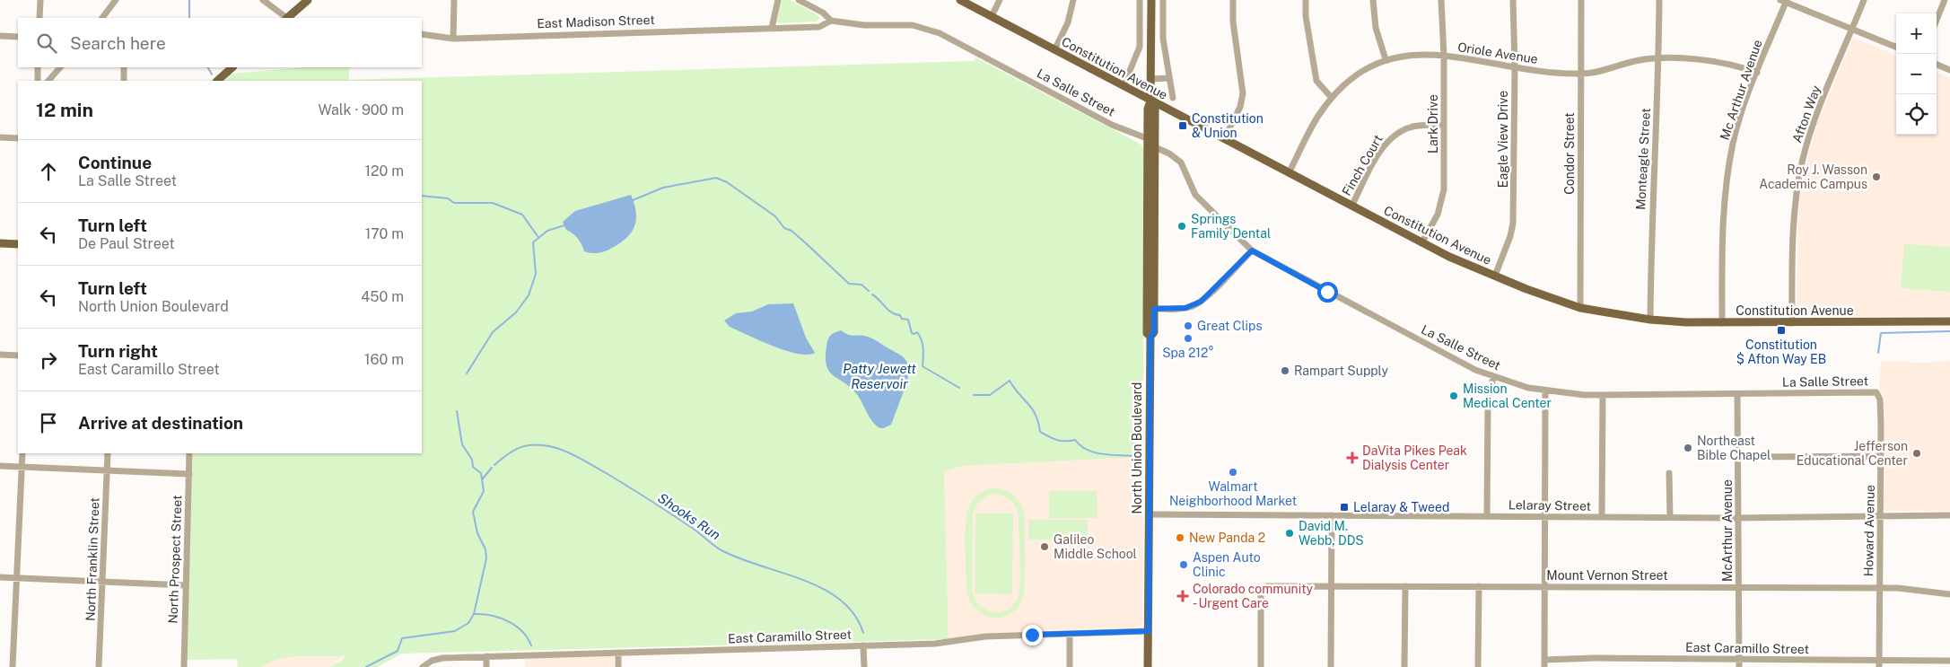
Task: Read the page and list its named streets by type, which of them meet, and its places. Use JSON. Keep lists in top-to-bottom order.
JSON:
{
  "streets": {
    "main road": ["Constitution Avenue", "North Union Boulevard"],
    "street": [
      "East Madison Street",
      "Oriole Avenue",
      "Mc Arthur Avenue",
      "La Salle Street",
      "Afton Way",
      "Lark Drive",
      "Eagle View Drive",
      "Condor Street",
      "Monteagle Street",
      "Finch Court",
      "Lelaray Street",
      "McArthur Avenue",
      "Howard Avenue",
      "North Franklin Street",
      "North Prospect Street",
      "Mount Vernon Street",
      "East Caramillo Street"
    ]
  },
  "crossings": [
    ["East Madison Street", "La Salle Street"],
    ["Oriole Avenue", "Constitution Avenue"],
    ["Oriole Avenue", "Mc Arthur Avenue"],
    ["Oriole Avenue", "Lark Drive"],
    ["Oriole Avenue", "Eagle View Drive"],
    ["Oriole Avenue", "Condor Street"],
    ["Oriole Avenue", "Monteagle Street"],
    ["Constitution Avenue", "Mc Arthur Avenue"],
    ["Constitution Avenue", "Afton Way"],
    ["Constitution Avenue", "Lark Drive"],
    ["Constitution Avenue", "Eagle View Drive"],
    ["Constitution Avenue", "Condor Street"],
    ["Constitution Avenue", "Monteagle Street"],
    ["Constitution Avenue", "Finch Court"],
    ["Constitution Avenue", "North Union Boulevard"],
    ["La Salle Street", "North Union Boulevard"],
    ["La Salle Street", "McArthur Avenue"],
    ["La Salle Street", "Howard Avenue"],
    ["Lark Drive", "Finch Court"],
    ["North Union Boulevard", "Lelaray Street"],
    ["North Union Boulevard", "East Caramillo Street"],
    ["Lelaray Street", "McArthur Avenue"],
    ["Lelaray Street", "Howard Avenue"],
    ["McArthur Avenue", "Mount Vernon Street"],
    ["McArthur Avenue", "East Caramillo Street"],
    ["Howard Avenue", "Mount Vernon Street"],
    ["Howard Avenue", "East Caramillo Street"]
  ],
  "water": ["Patty Jewett Reservoir", "Shooks Run"],
  "places": {
    "transit": ["Constitution & Union", "Constitution $ Afton Way EB", "Lelaray & Tweed"],
    "other": [
      "Roy J. Wasson Academic Campus",
      "Springs Family Dental",
      "Great Clips",
      "Spa 212°",
      "Rampart Supply",
      "Mission Medical Center",
      "Northeast Bible Chapel",
      "Jefferson Educational Center",
      "Walmart Neighborhood Market",
      "David M. Webb, DDS",
      "New Panda 2",
      "Galileo Middle School",
      "Aspen Auto Clinic"
    ],
    "health": ["DaVita Pikes Peak Dialysis Center", "Colorado community - Urgent Care"]
  },
  "page": {
    "map_buttons": ["+", "−"],
    "search": "Search here",
    "heading": ["12 min", "Walk · 900 m"],
    "list": [
      ["Continue", "La Salle Street", "120 m"],
      ["Turn left", "De Paul Street", "170 m"],
      ["Turn left", "North Union Boulevard", "450 m"],
      ["Turn right", "East Caramillo Street", "160 m"],
      "Arrive at destination"
    ]
  }
}
